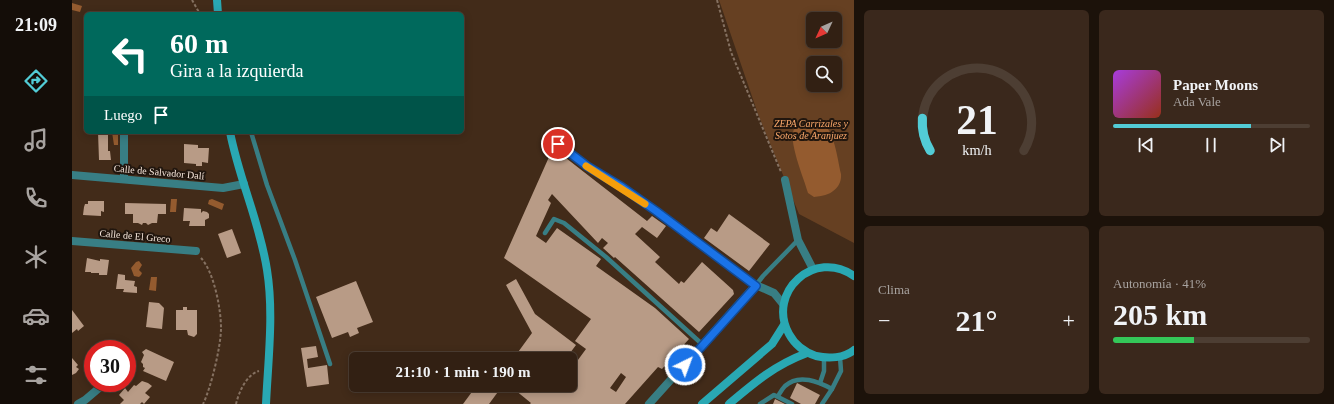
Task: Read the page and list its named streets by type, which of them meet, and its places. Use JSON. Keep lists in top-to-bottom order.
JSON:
{
  "streets": {
    "street": ["Calle de Salvador Dalí", "Calle de El Greco"]
  },
  "parks": ["ZEPA Carrizales y Sotos de Aranjuez"],
  "north": "bottom left",
  "page": {
    "tabs": "21:09",
    "turn": ["60 m", "Gira a la izquierda"],
    "song": ["Paper Moons", "Ada Vale"],
    "then": "Luego",
    "tile": [
      "Clima",
      ["Autonomía · 41%", "205 km"]
    ],
    "heat": ["−", "21°", "+"],
    "limit": "30",
    "trip": "21:10 · 1 min · 190 m",
    "gauge": ["21", "km/h"]
  }
}
